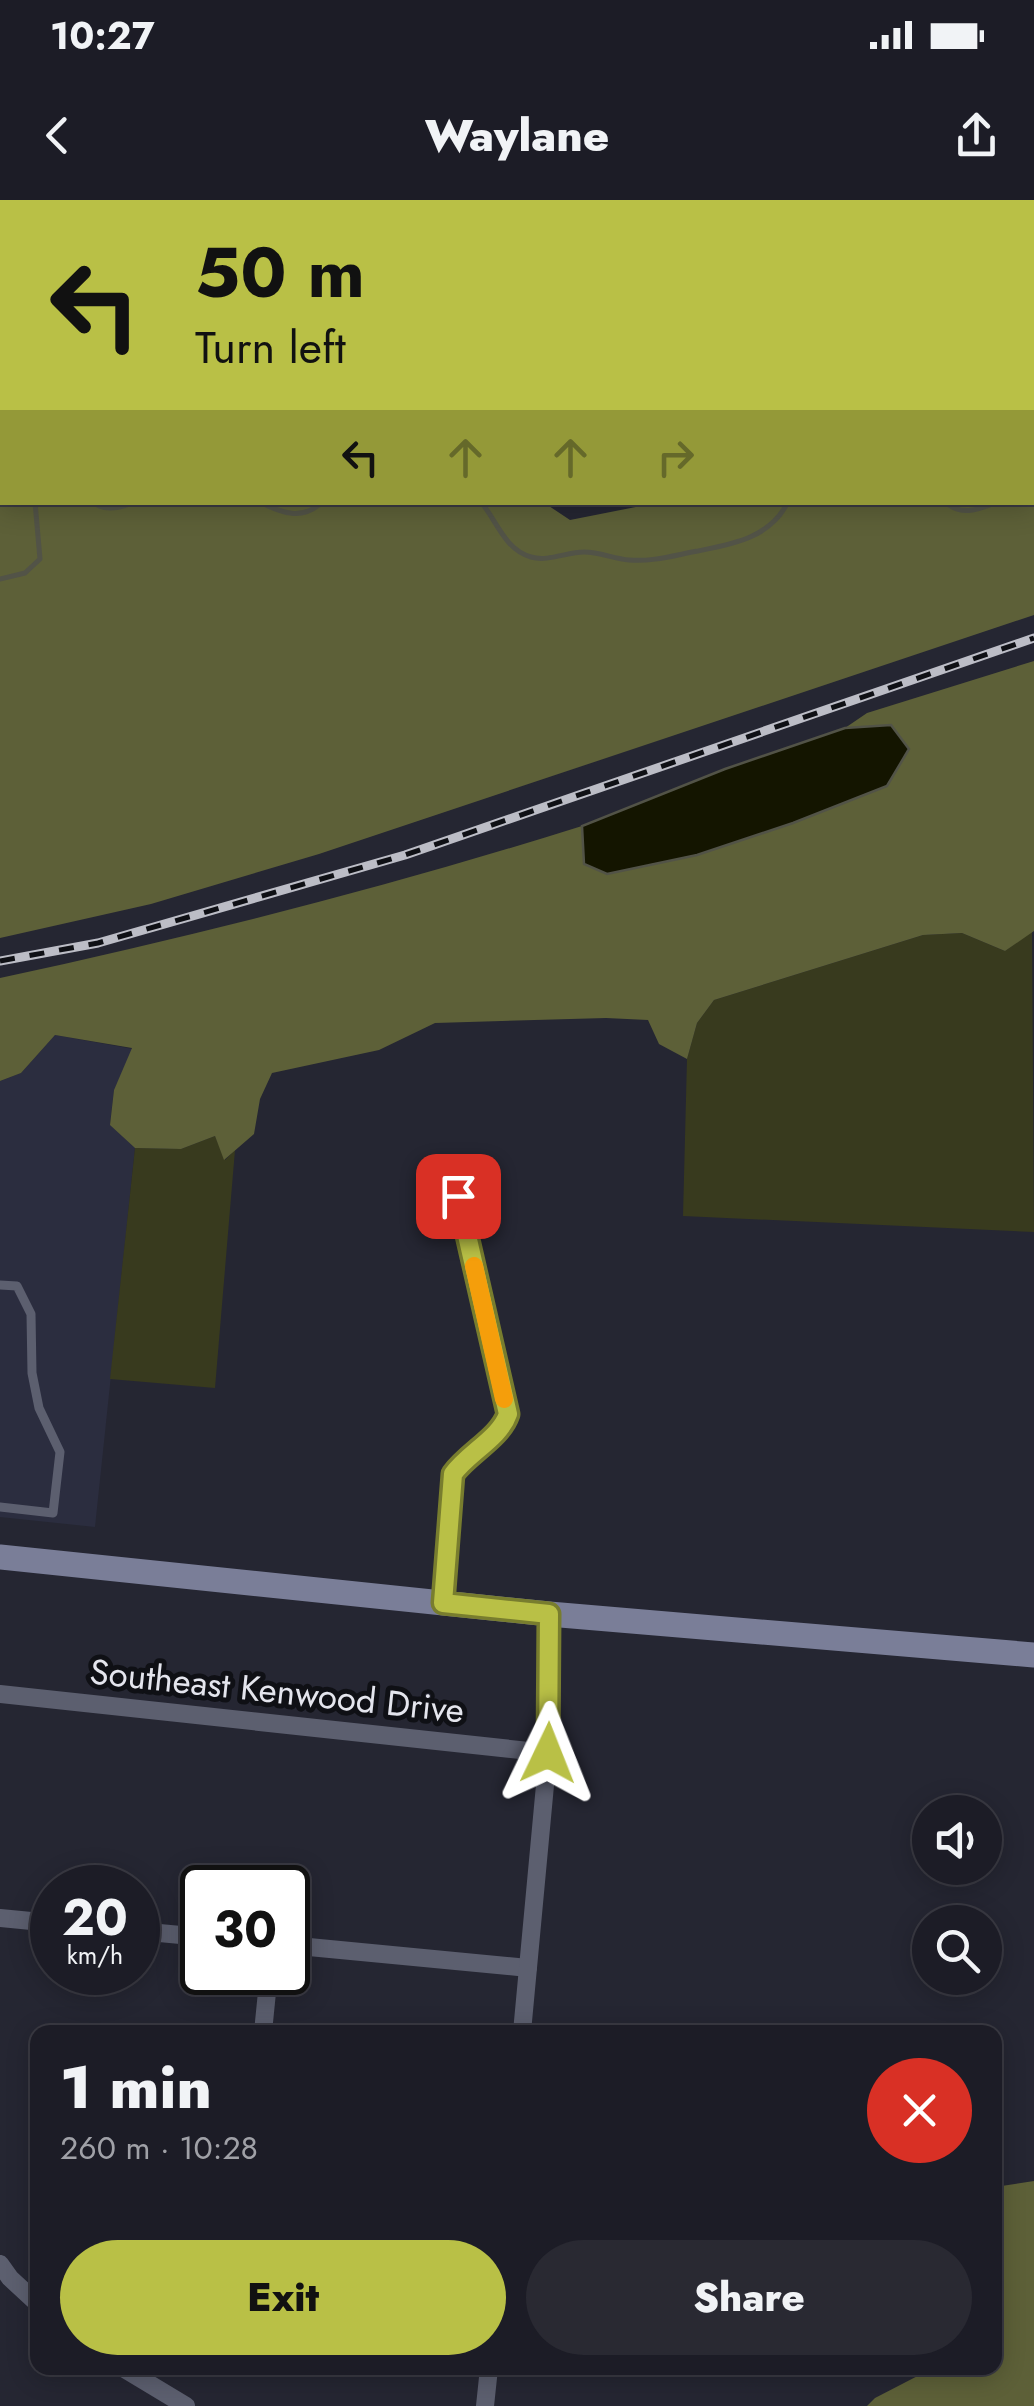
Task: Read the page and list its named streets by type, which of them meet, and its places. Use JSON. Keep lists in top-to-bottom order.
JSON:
{
  "streets": {
    "street": ["Southeast Kenwood Drive"]
  },
  "page": {
    "status": "10:27",
    "header": "Waylane",
    "turn": ["50 m", "Turn left"],
    "speed": "20 km/h",
    "limit": "30",
    "heading": ["1 min", "260 m · 10:28"],
    "buttons": ["Exit", "Share"]
  }
}
